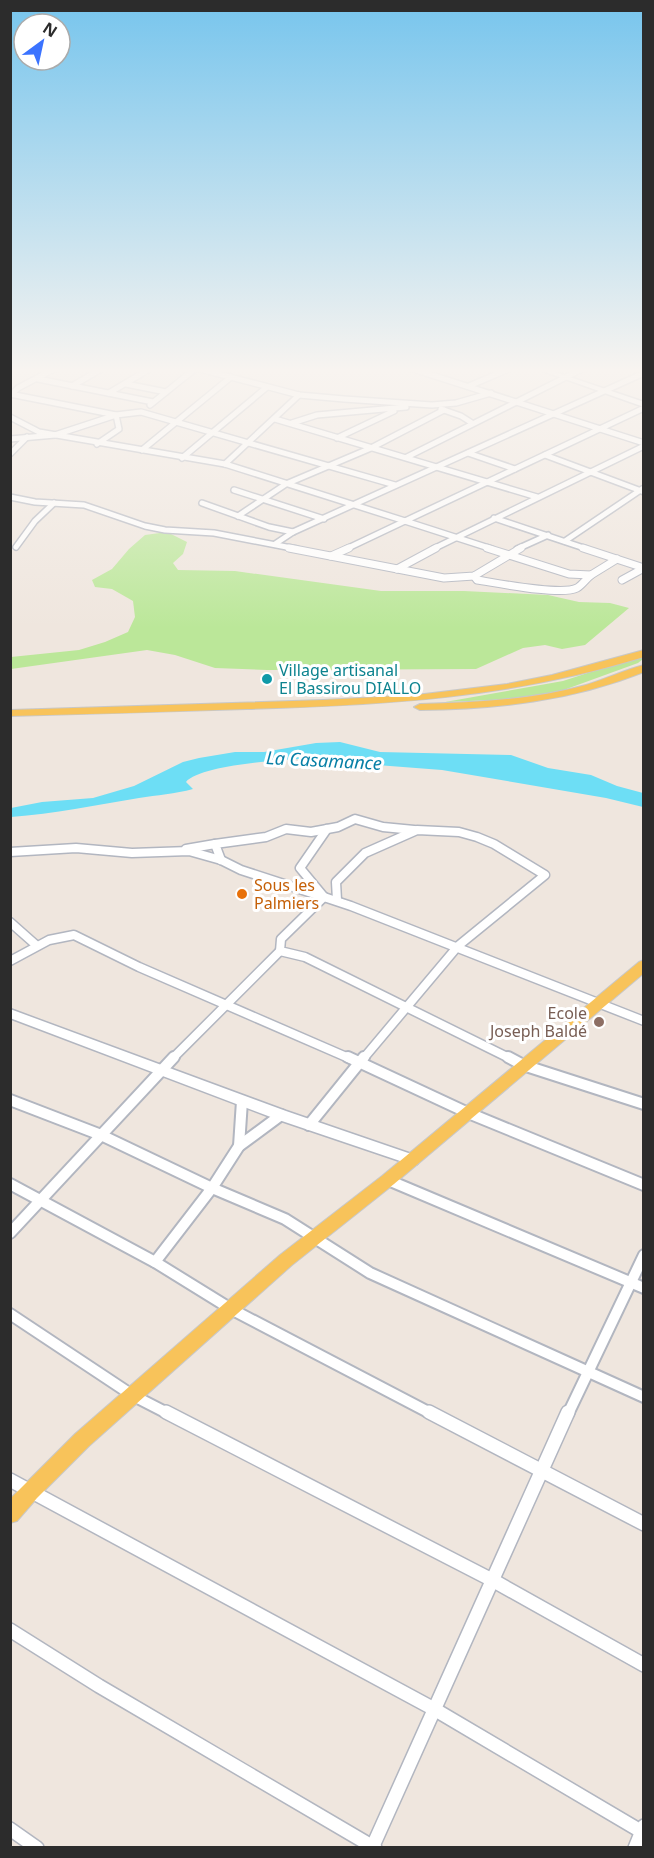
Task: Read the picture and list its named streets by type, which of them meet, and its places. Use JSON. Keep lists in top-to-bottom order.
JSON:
{
  "water": ["La Casamance"],
  "places": ["Village artisanal El Bassirou DIALLO", "Sous les Palmiers", "Ecole Joseph Baldé"],
  "north": "top right"
}
